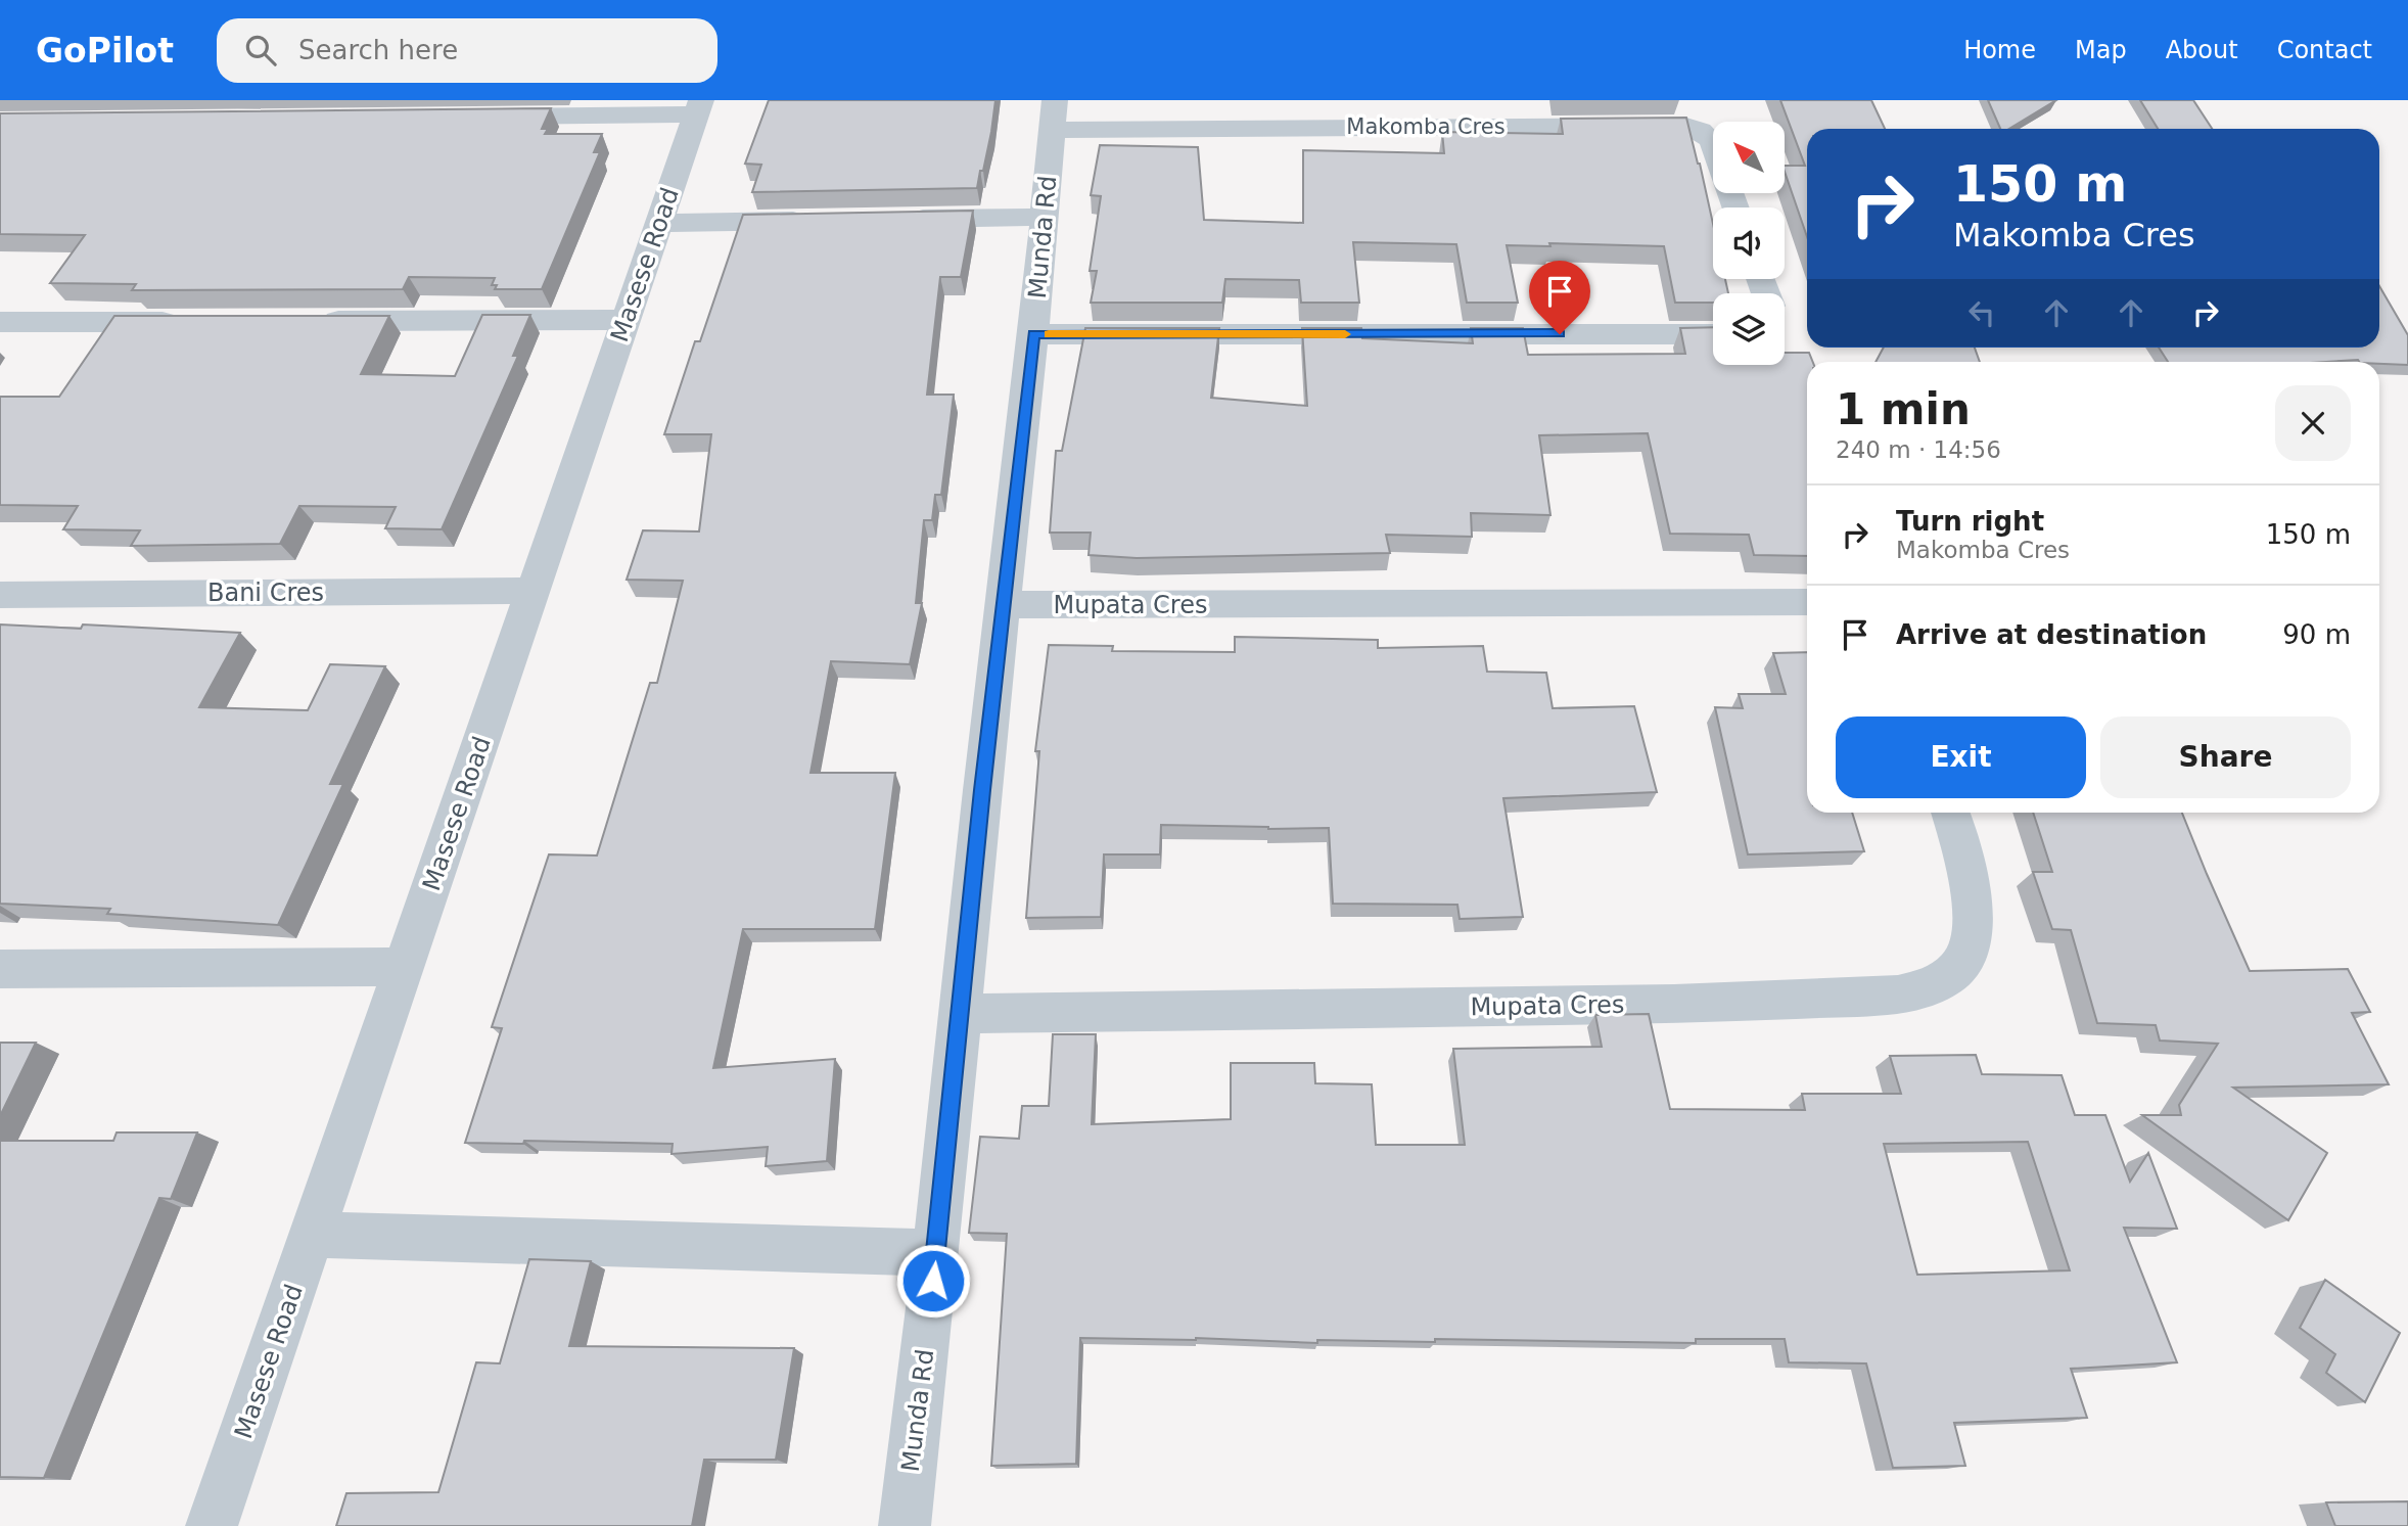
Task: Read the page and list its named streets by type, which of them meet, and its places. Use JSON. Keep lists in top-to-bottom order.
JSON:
{
  "streets": {
    "street": [
      "Makomba Cres",
      "Munda Rd",
      "Masese Road",
      "Bani Cres",
      "Mupata Cres"
    ]
  },
  "crossings": [
    ["Makomba Cres", "Munda Rd"],
    ["Munda Rd", "Mupata Cres"],
    ["Masese Road", "Bani Cres"]
  ],
  "north": "top left",
  "page": {
    "header": "GoPilot",
    "search": "Search here",
    "nav": [
      "Home",
      "Map",
      "About",
      "Contact"
    ],
    "turn": ["150 m", "Makomba Cres"],
    "heading": ["1 min", "240 m · 14:56"],
    "list": [
      {
        "name": "Turn right",
        "note": "Makomba Cres",
        "value": "150 m"
      },
      {
        "name": "Arrive at destination",
        "value": "90 m"
      }
    ],
    "buttons": ["Exit", "Share"]
  }
}
